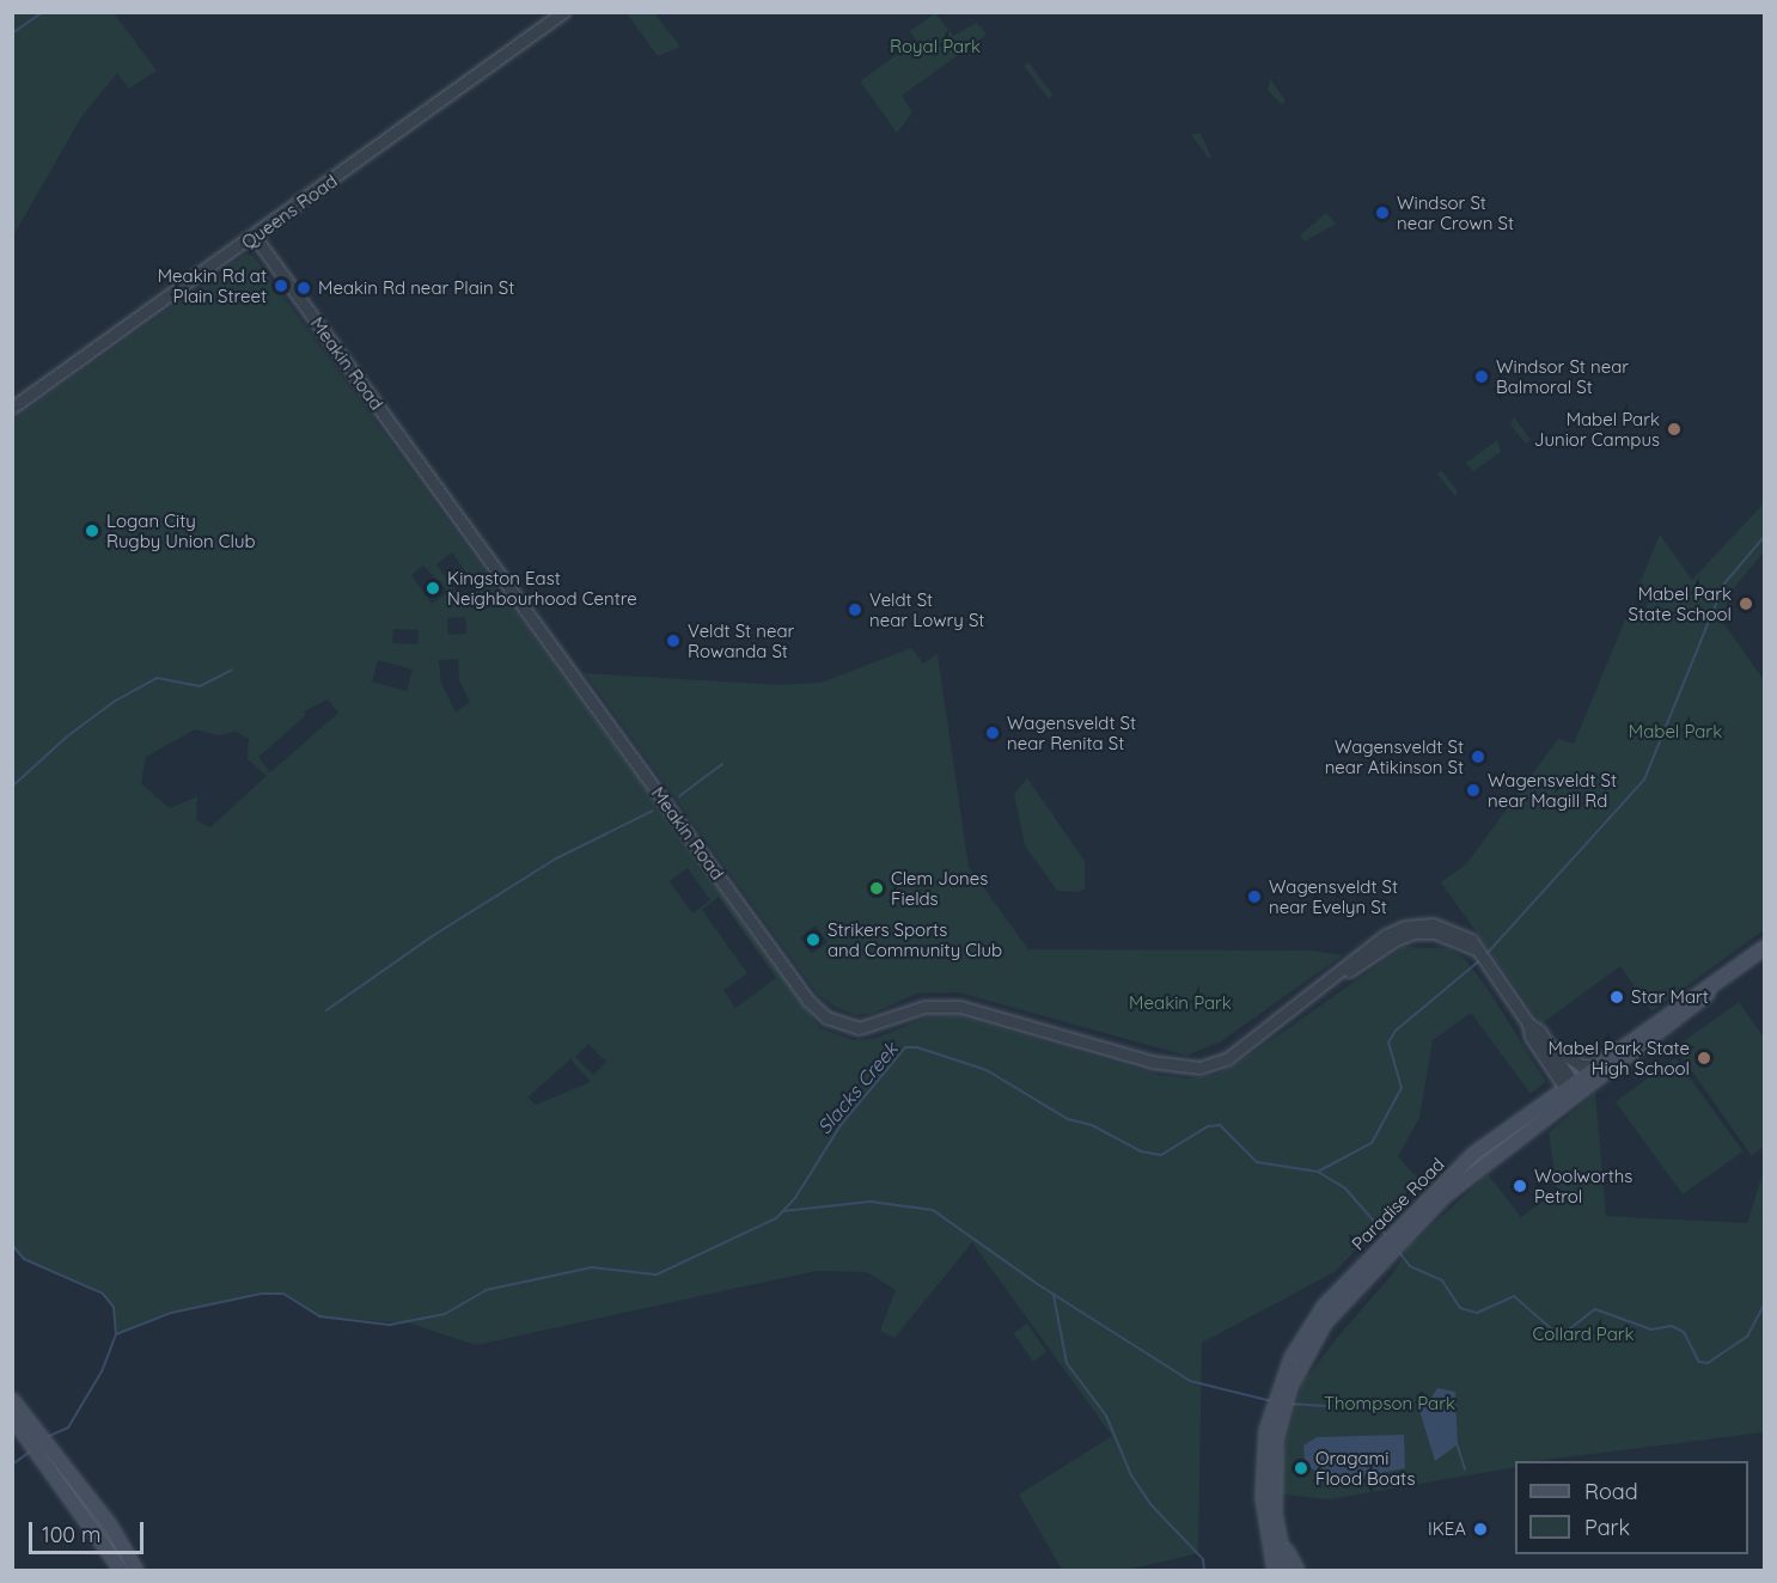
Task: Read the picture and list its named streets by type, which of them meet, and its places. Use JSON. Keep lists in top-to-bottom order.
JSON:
{
  "streets": {
    "main road": ["Paradise Road"],
    "street": ["Queens Road", "Meakin Road"]
  },
  "crossings": [
    ["Queens Road", "Meakin Road"],
    ["Meakin Road", "Paradise Road"]
  ],
  "water": ["Slacks Creek"],
  "parks": [
    "Royal Park",
    "Mabel Park",
    "Meakin Park",
    "Collard Park",
    "Thompson Park"
  ],
  "places": [
    "Windsor St near Crown St",
    "Meakin Rd at Plain Street",
    "Meakin Rd near Plain St",
    "Windsor St near Balmoral St",
    "Mabel Park Junior Campus",
    "Logan City Rugby Union Club",
    "Kingston East Neighbourhood Centre",
    "Mabel Park State School",
    "Veldt St near Lowry St",
    "Veldt St near Rowanda St",
    "Wagensveldt St near Renita St",
    "Wagensveldt St near Atikinson St",
    "Wagensveldt St near Magill Rd",
    "Clem Jones Fields",
    "Wagensveldt St near Evelyn St",
    "Strikers Sports and Community Club",
    "Star Mart",
    "Mabel Park State High School",
    "Woolworths Petrol",
    "Oragami Flood Boats",
    "IKEA"
  ],
  "legend": ["Road", "Park"],
  "scale_bar": "100 m"
}
